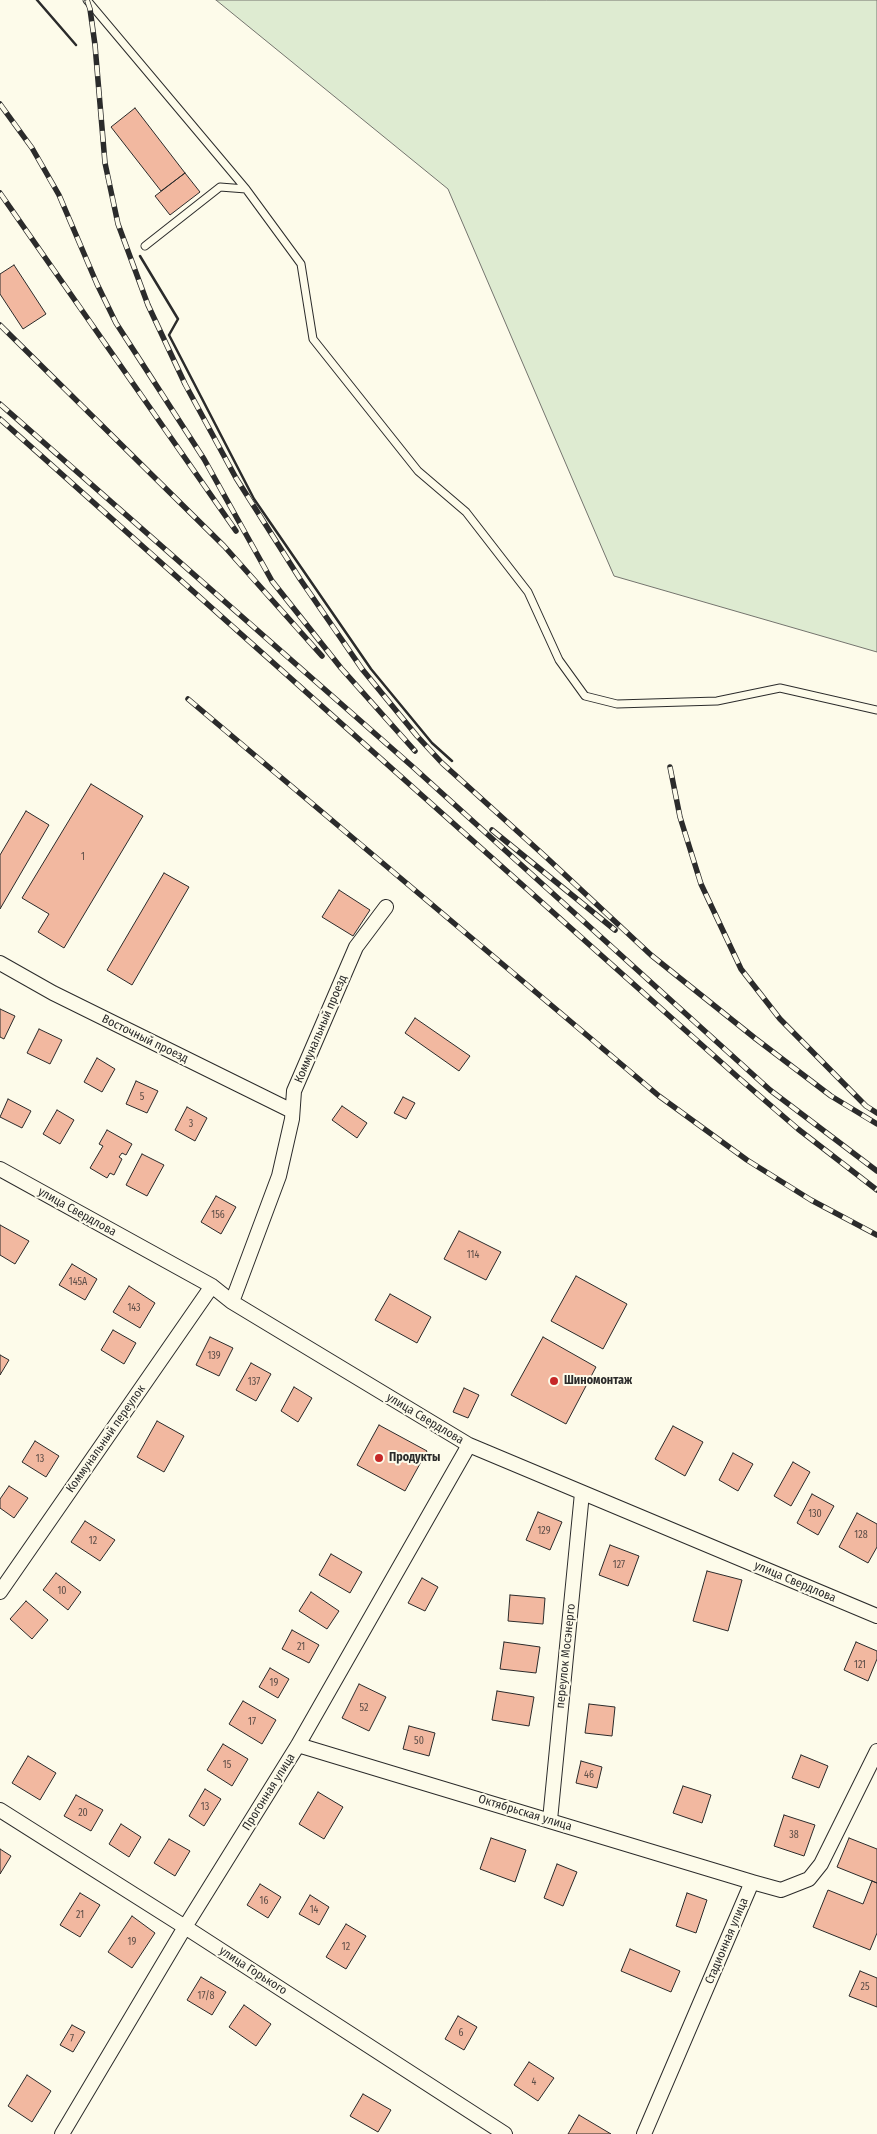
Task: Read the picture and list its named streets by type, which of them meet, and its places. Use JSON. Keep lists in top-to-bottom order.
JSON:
{
  "streets": {
    "street": [
      "Коммунальный проезд",
      "Восточный проезд",
      "улица Свердлова",
      "Коммунальный переулок",
      "переулок Мосэнерго",
      "Прогонная улица",
      "Октябрьская улица",
      "Стадионная улица",
      "улица Горького"
    ]
  },
  "crossings": [
    ["Коммунальный проезд", "Восточный проезд"],
    ["Коммунальный проезд", "улица Свердлова"],
    ["улица Свердлова", "Коммунальный переулок"],
    ["улица Свердлова", "переулок Мосэнерго"],
    ["улица Свердлова", "Прогонная улица"],
    ["переулок Мосэнерго", "Октябрьская улица"],
    ["Прогонная улица", "Октябрьская улица"],
    ["Прогонная улица", "улица Горького"],
    ["Октябрьская улица", "Стадионная улица"]
  ],
  "places": ["Шиномонтаж", "Продукты"],
  "house_numbers": [
    "1",
    "5",
    "3",
    "156",
    "114",
    "145А",
    "143",
    "139",
    "137",
    "13",
    "130",
    "129",
    "128",
    "12",
    "127",
    "10",
    "21",
    "121",
    "19",
    "52",
    "17",
    "50",
    "15",
    "46",
    "13",
    "20",
    "38",
    "16",
    "14",
    "21",
    "19",
    "12",
    "25",
    "17/8",
    "6",
    "7",
    "4"
  ]
}
